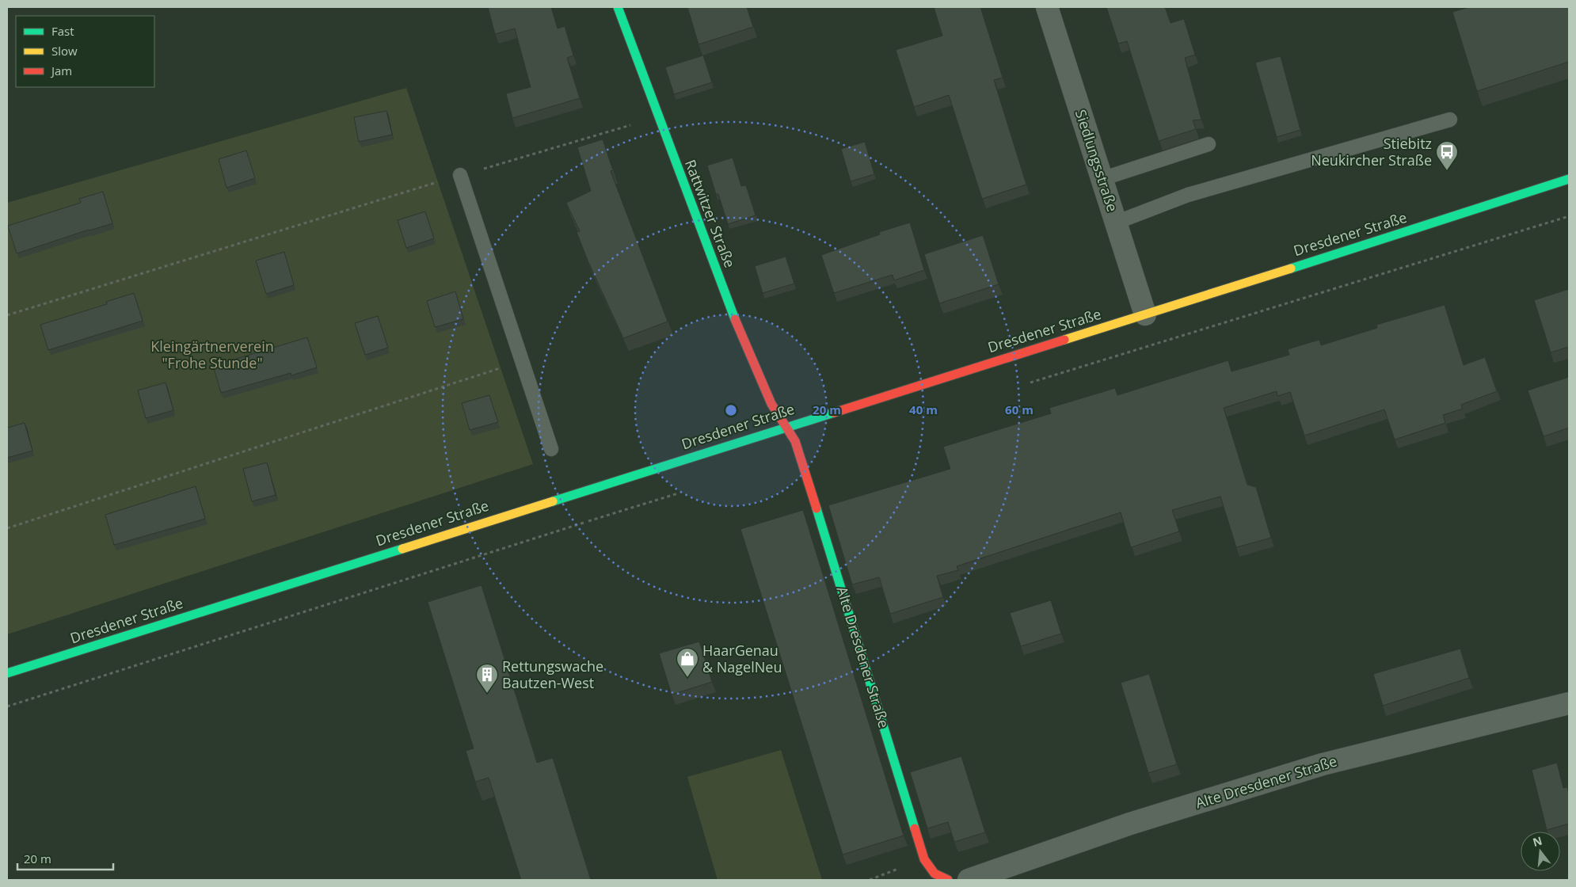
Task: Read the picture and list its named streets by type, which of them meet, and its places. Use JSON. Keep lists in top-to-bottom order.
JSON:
{
  "streets": {
    "main road": ["Rattwitzer Straße", "Dresdener Straße", "Alte Dresdener Straße"],
    "street": ["Siedlungsstraße"]
  },
  "crossings": [
    ["Siedlungsstraße", "Dresdener Straße"],
    ["Rattwitzer Straße", "Dresdener Straße"],
    ["Rattwitzer Straße", "Alte Dresdener Straße"],
    ["Dresdener Straße", "Alte Dresdener Straße"]
  ],
  "parks": ["Kleingärtnerverein \"Frohe Stunde\""],
  "places": {
    "bus stop": ["Stiebitz Neukircher Straße"],
    "shop": ["HaarGenau & NagelNeu"],
    "building": ["Rettungswache Bautzen-West"]
  },
  "legend": ["Fast", "Slow", "Jam"],
  "scale_bar": "20 m",
  "north": "top",
  "rings": ["20 m", "40 m", "60 m"]
}
